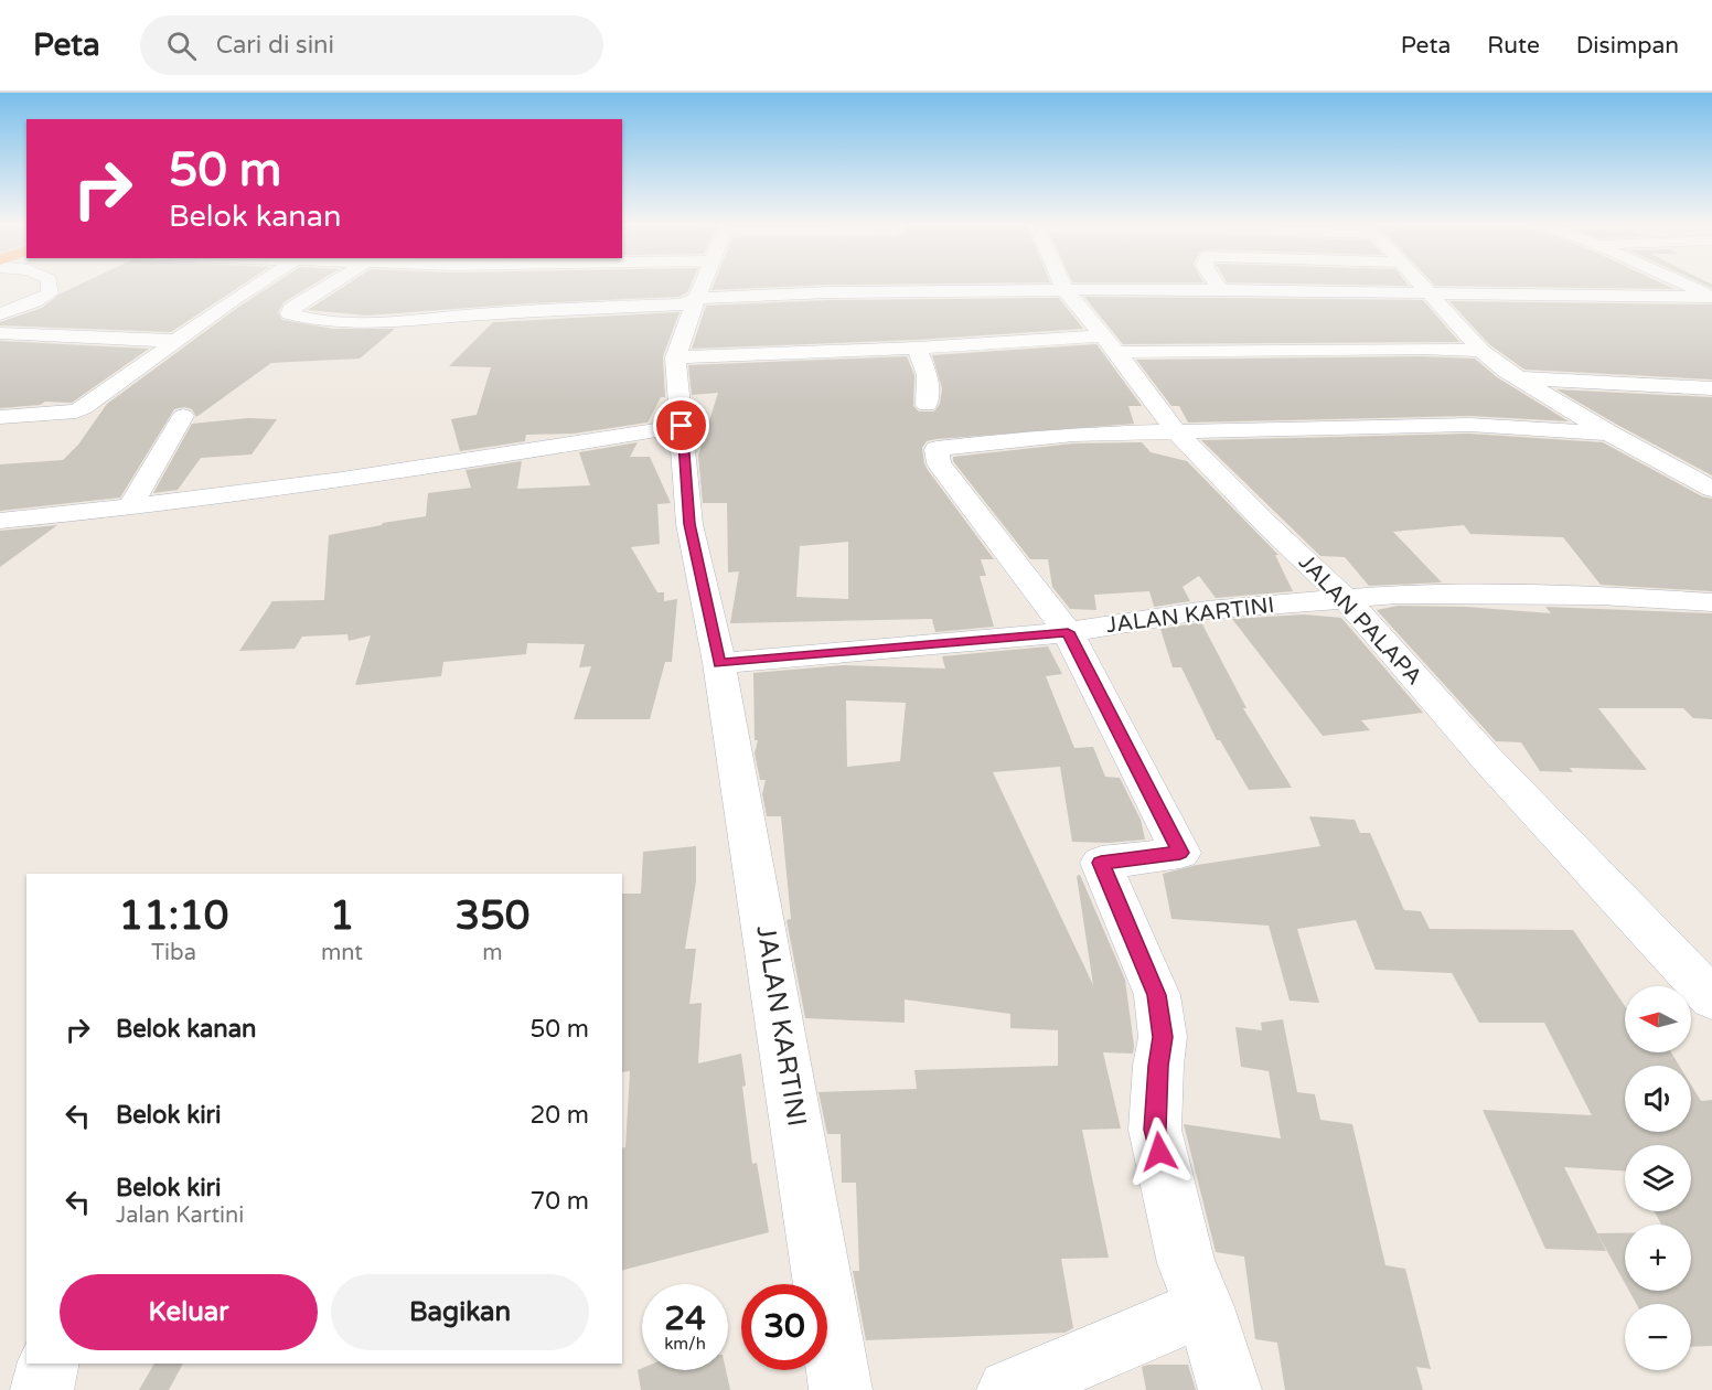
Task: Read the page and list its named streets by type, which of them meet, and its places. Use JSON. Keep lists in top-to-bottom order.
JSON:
{
  "streets": {
    "street": ["JALAN KARTINI", "JALAN PALAPA"]
  },
  "crossings": [
    ["JALAN KARTINI", "JALAN PALAPA"]
  ],
  "north": "left",
  "page": {
    "header": "Peta",
    "search": "Cari di sini",
    "nav": ["Peta", "Rute", "Disimpan"],
    "turn": ["50 m", "Belok kanan"],
    "eta": [
      "11:10",
      "Tiba",
      "1",
      "mnt",
      "350",
      "m"
    ],
    "map_buttons": ["+", "−"],
    "list": [
      {
        "name": "Belok kanan",
        "value": "50 m"
      },
      {
        "name": "Belok kiri",
        "value": "20 m"
      },
      {
        "name": "Belok kiri",
        "note": "Jalan Kartini",
        "value": "70 m"
      }
    ],
    "buttons": ["Keluar", "Bagikan"],
    "speed": "24 km/h",
    "limit": "30"
  }
}
